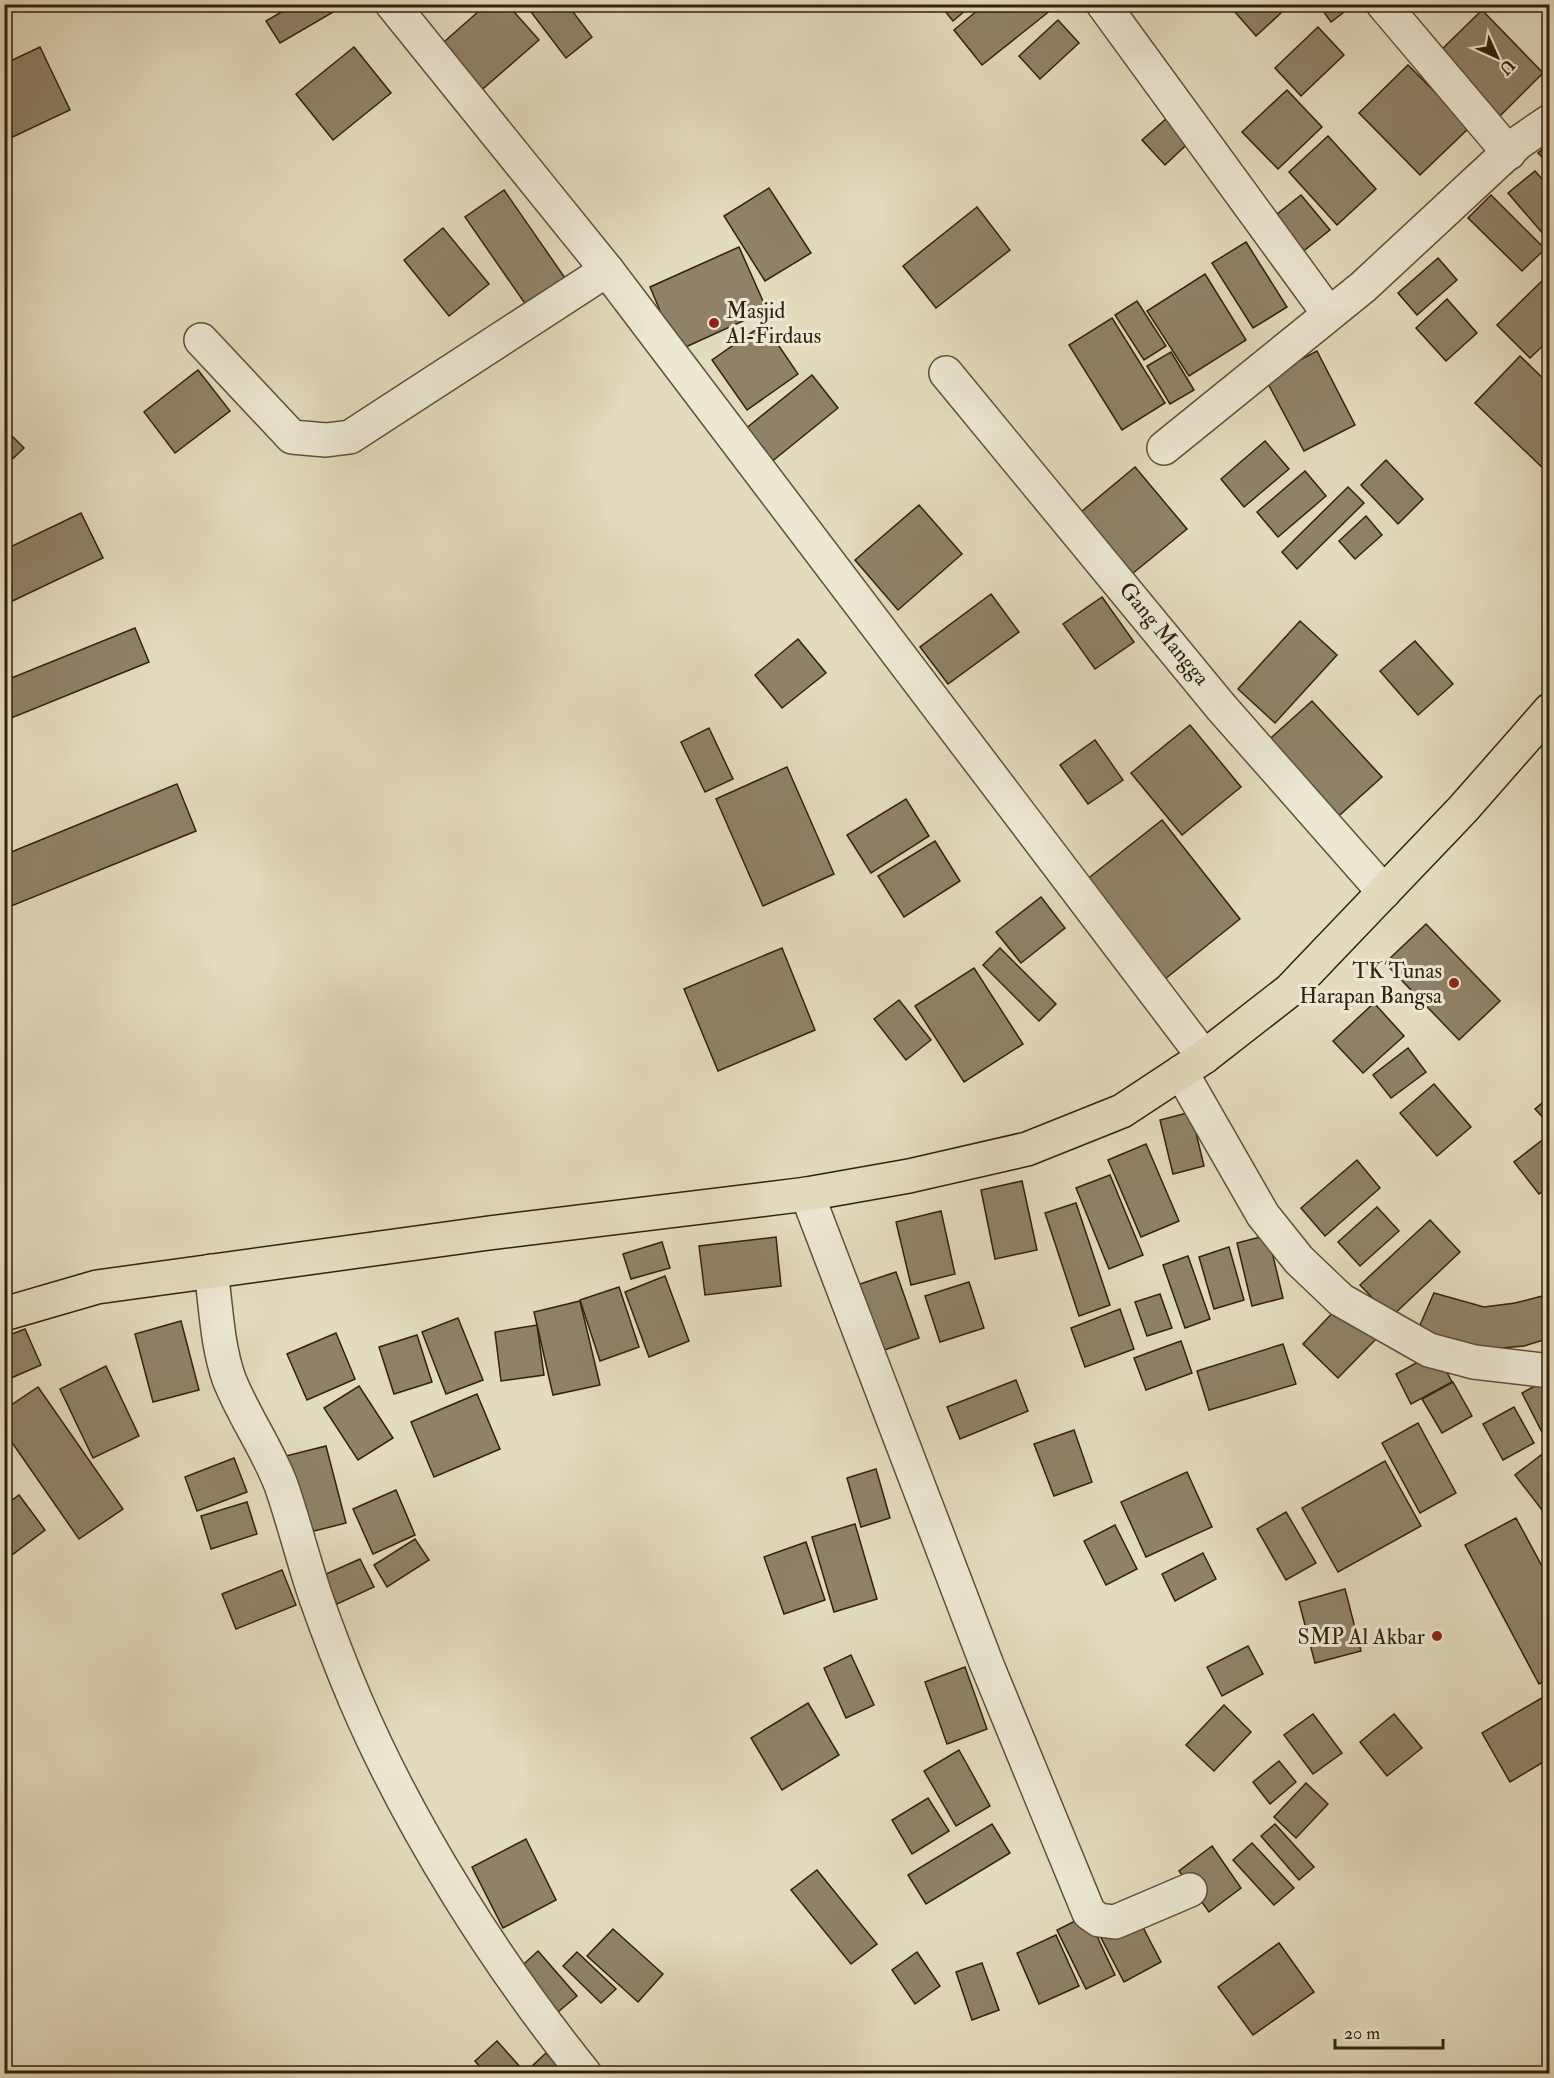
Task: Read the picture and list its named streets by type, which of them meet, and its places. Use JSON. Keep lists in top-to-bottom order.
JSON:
{
  "places": ["Masjid Al-Firdaus", "TK Tunas Harapan Bangsa", "SMP Al Akbar"],
  "scale_bar": "20 m",
  "north": "bottom right"
}
